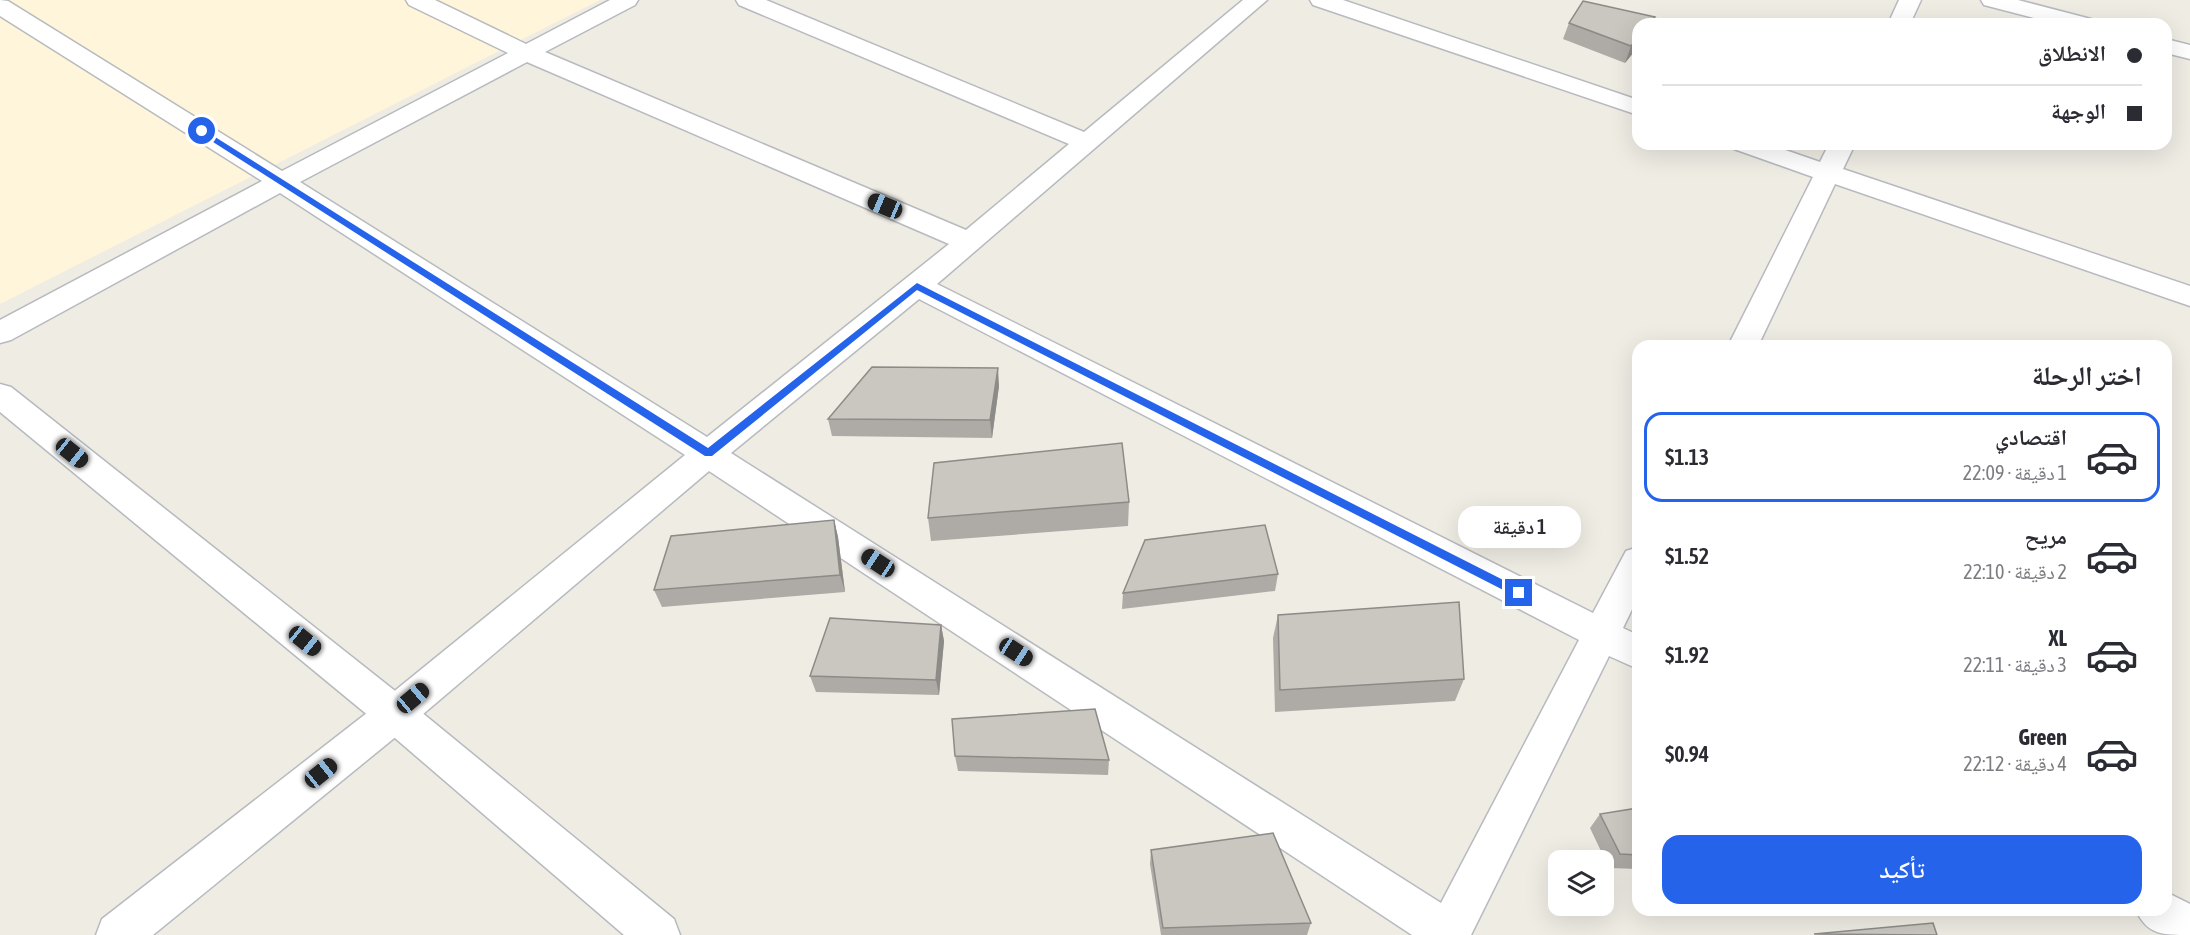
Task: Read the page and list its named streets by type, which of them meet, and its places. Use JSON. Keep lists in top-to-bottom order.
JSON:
{
  "page": {
    "banner": ["الانطلاق", "الوجهة"],
    "heading": "اختر الرحلة",
    "list": [
      {
        "name": "اقتصادي",
        "note": "1 دقيقة · 22:09",
        "value": "$1.13"
      },
      {
        "name": "مريح",
        "note": "2 دقيقة · 22:10",
        "value": "$1.52"
      },
      {
        "name": "XL",
        "note": "3 دقيقة · 22:11",
        "value": "$1.92"
      },
      {
        "name": "Green",
        "note": "4 دقيقة · 22:12",
        "value": "$0.94"
      }
    ],
    "bubble": "1 دقيقة",
    "buttons": "تأكيد"
  }
}
